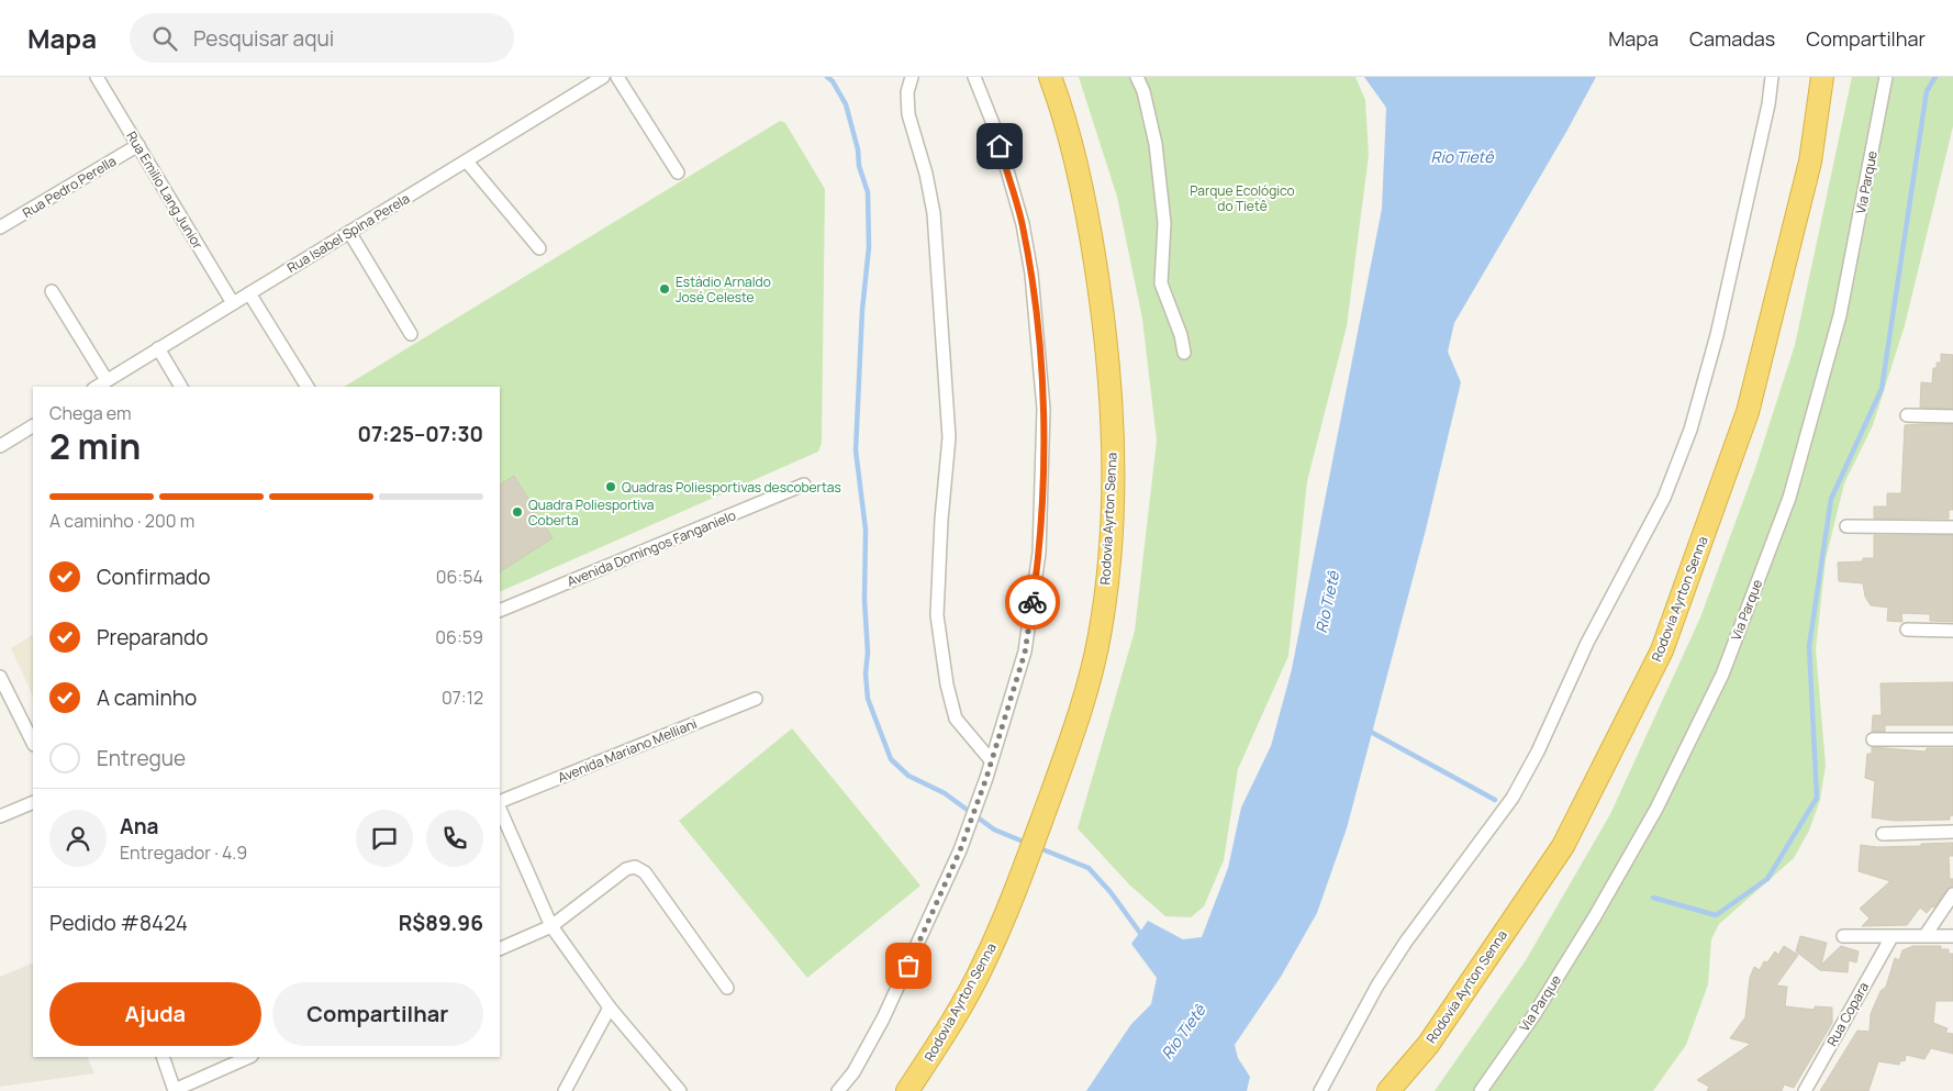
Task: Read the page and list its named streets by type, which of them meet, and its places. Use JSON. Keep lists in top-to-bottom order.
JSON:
{
  "streets": {
    "highway": ["Rodovia Ayrton Senna"],
    "street": [
      "Via Parque",
      "Rua Pedro Perella",
      "Rua Emilio Lang Junior",
      "Rua Isabel Spina Perela",
      "Avenida Domingos Fanganielo",
      "Avenida Mariano Melliani",
      "Rua Copara"
    ]
  },
  "crossings": [
    ["Rua Pedro Perella", "Rua Emilio Lang Junior"],
    ["Rua Emilio Lang Junior", "Rua Isabel Spina Perela"]
  ],
  "water": ["Rio Tietê"],
  "parks": ["Parque Ecológico do Tietê"],
  "places": ["Estádio Arnaldo José Celeste", "Quadras Poliesportivas descobertas", "Quadra Poliesportiva Coberta"],
  "page": {
    "header": "Mapa",
    "search": "Pesquisar aqui",
    "nav": ["Mapa", "Camadas", "Compartilhar"],
    "heading": ["2 min", "Chega em", "07:25–07:30"],
    "panel": [
      "Ana",
      "Entregador · 4.9",
      "Pedido #8424",
      "R$89.96"
    ],
    "bar": "A caminho · 200 m",
    "list": [
      ["Confirmado", "06:54"],
      ["Preparando", "06:59"],
      ["A caminho", "07:12"],
      "Entregue"
    ],
    "buttons": ["Ajuda", "Compartilhar"]
  }
}
